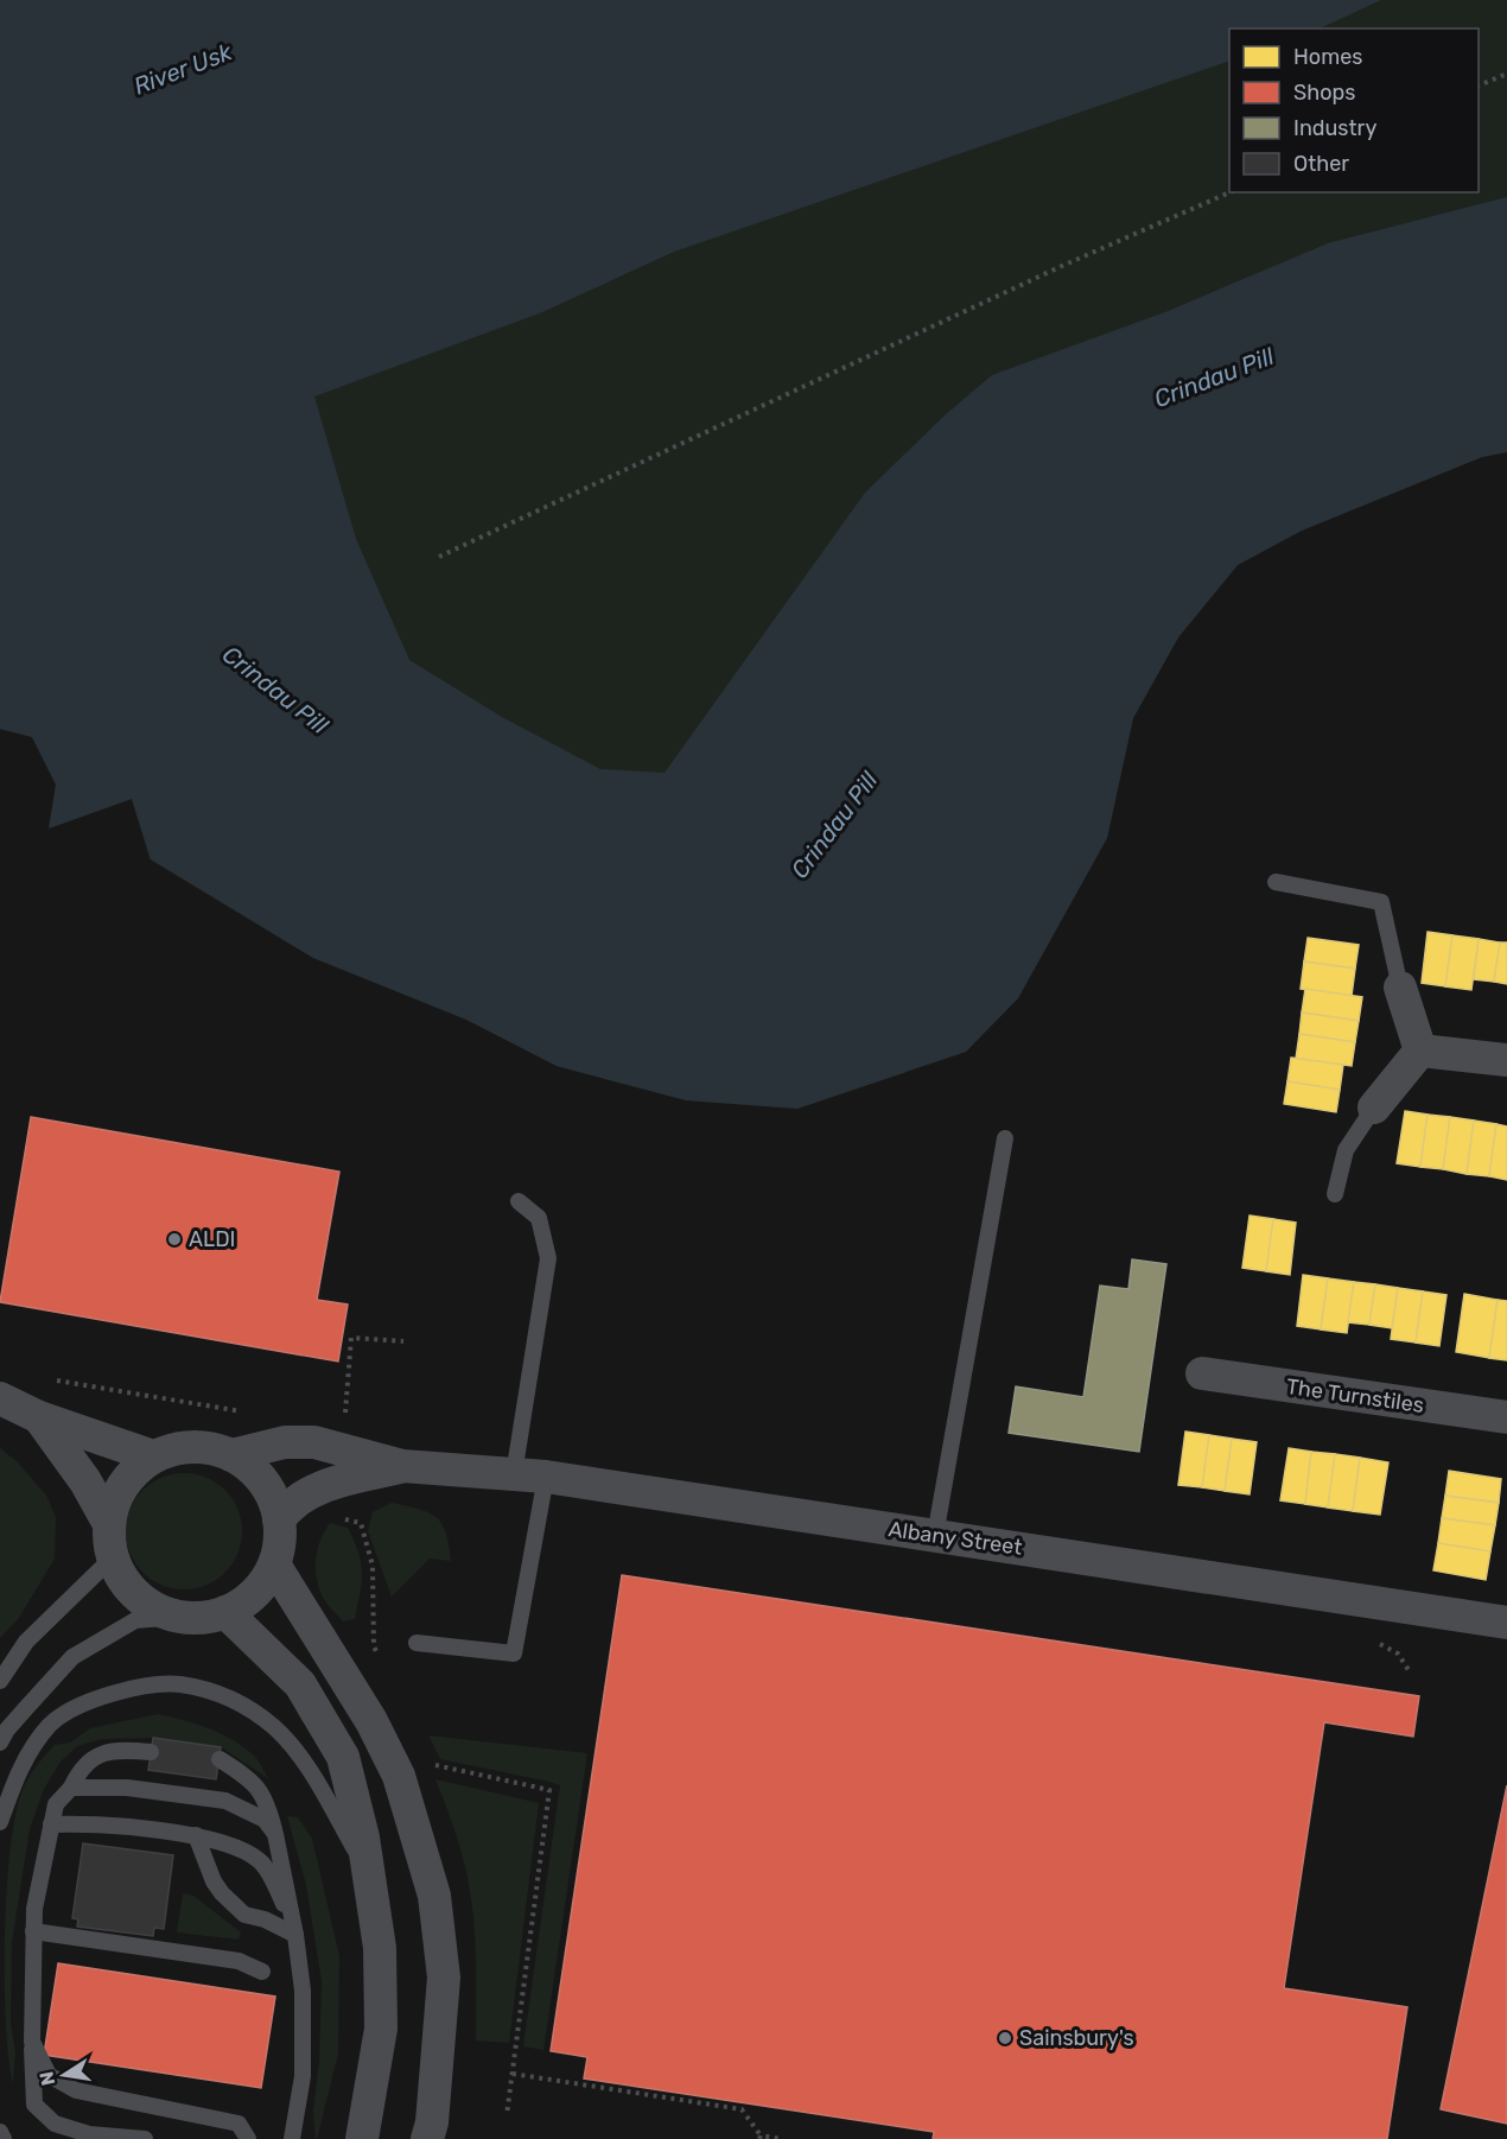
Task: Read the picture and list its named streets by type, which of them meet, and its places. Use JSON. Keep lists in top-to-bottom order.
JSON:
{
  "streets": {
    "street": ["The Turnstiles", "Albany Street"]
  },
  "water": ["River Usk", "Crindau Pill"],
  "places": ["ALDI", "Sainsbury's"],
  "legend": [
    "Homes",
    "Shops",
    "Industry",
    "Other"
  ],
  "north": "left"
}
